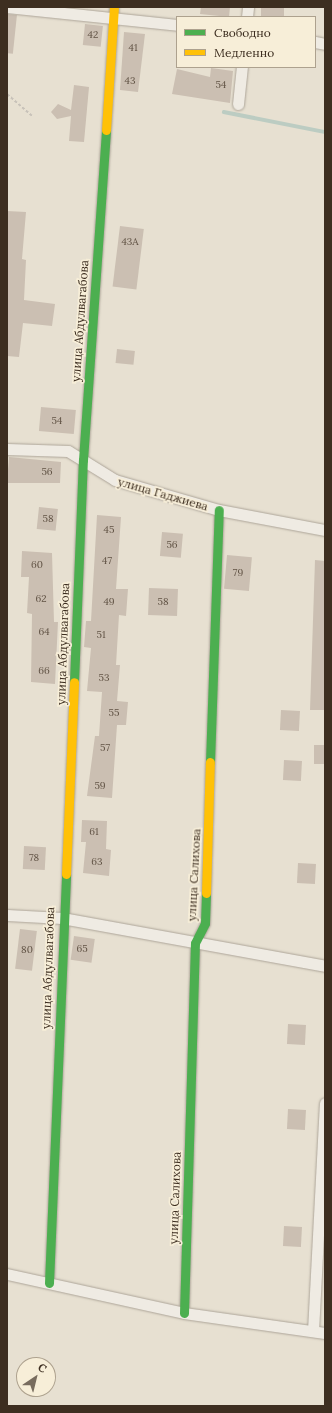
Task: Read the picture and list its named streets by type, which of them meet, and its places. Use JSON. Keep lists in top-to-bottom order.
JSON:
{
  "streets": {
    "street": ["улица Абдулвагабова", "улица Гаджиева", "улица Салихова"]
  },
  "crossings": [
    ["улица Абдулвагабова", "улица Гаджиева"],
    ["улица Гаджиева", "улица Салихова"]
  ],
  "house_numbers": [
    "42",
    "41",
    "43",
    "54",
    "43А",
    "54",
    "56",
    "58",
    "45",
    "56",
    "47",
    "60",
    "79",
    "62",
    "49",
    "58",
    "64",
    "51",
    "66",
    "53",
    "55",
    "57",
    "59",
    "61",
    "78",
    "63",
    "65",
    "80"
  ],
  "legend": ["Свободно", "Медленно"],
  "north": "top right"
}
